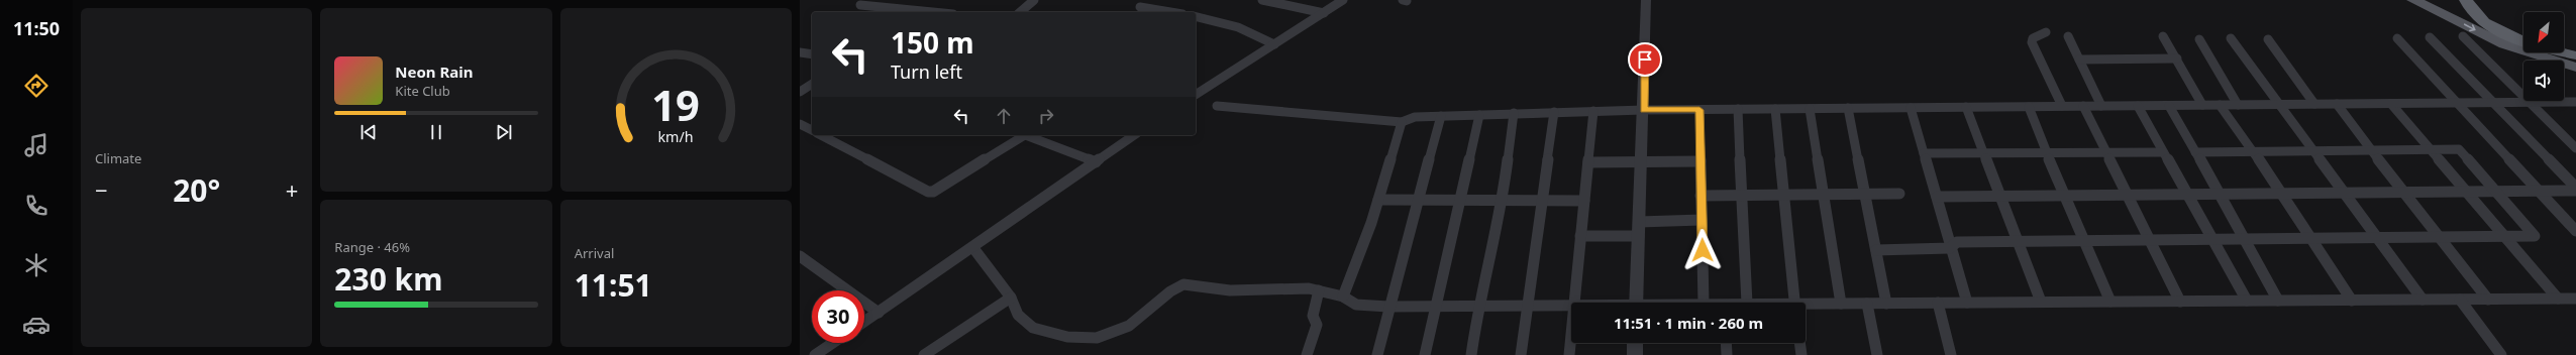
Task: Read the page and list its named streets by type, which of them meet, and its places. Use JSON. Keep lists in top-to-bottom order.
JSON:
{
  "north": "bottom left",
  "page": {
    "tabs": "11:50",
    "tile": [
      "Climate",
      ["Range · 46%", "230 km"],
      ["Arrival", "11:51"]
    ],
    "turn": ["150 m", "Turn left"],
    "song": ["Neon Rain", "Kite Club"],
    "heat": ["−", "20°", "+"],
    "limit": "30",
    "trip": "11:51 · 1 min · 260 m",
    "gauge": ["19", "km/h"]
  }
}
